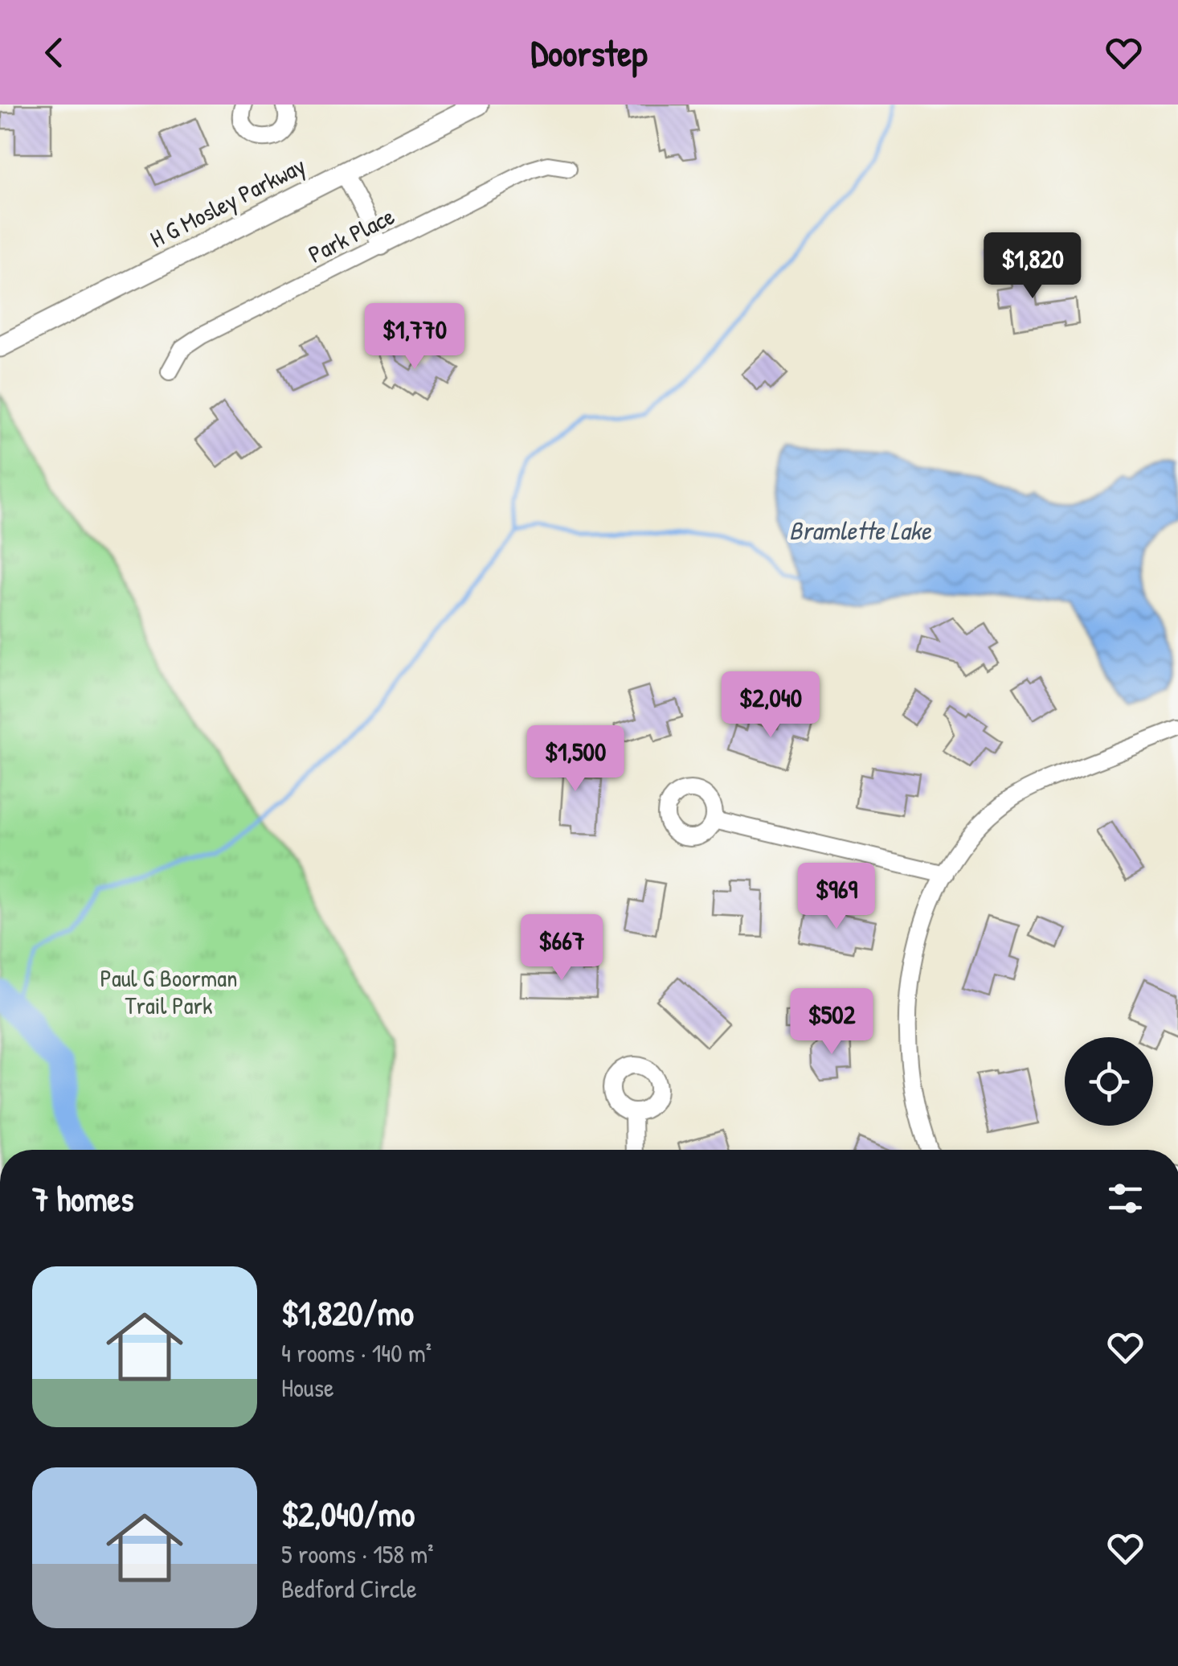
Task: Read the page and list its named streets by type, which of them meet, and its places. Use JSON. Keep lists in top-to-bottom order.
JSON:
{
  "streets": {
    "main road": ["H G Mosley Parkway"],
    "street": ["Park Place"]
  },
  "water": ["Bramlette Lake"],
  "parks": ["Paul G Boorman Trail Park"],
  "page": {
    "header": "Doorstep",
    "price": [
      "$1,820",
      "$1,770",
      "$2,040",
      "$1,500",
      "$969",
      "$667",
      "$502"
    ],
    "heading": "7 homes",
    "list": [
      {
        "name": "$1,820/mo",
        "note": "4 rooms · 140 m² · House"
      },
      {
        "name": "$2,040/mo",
        "note": "5 rooms · 158 m² · Bedford Circle"
      }
    ]
  }
}
